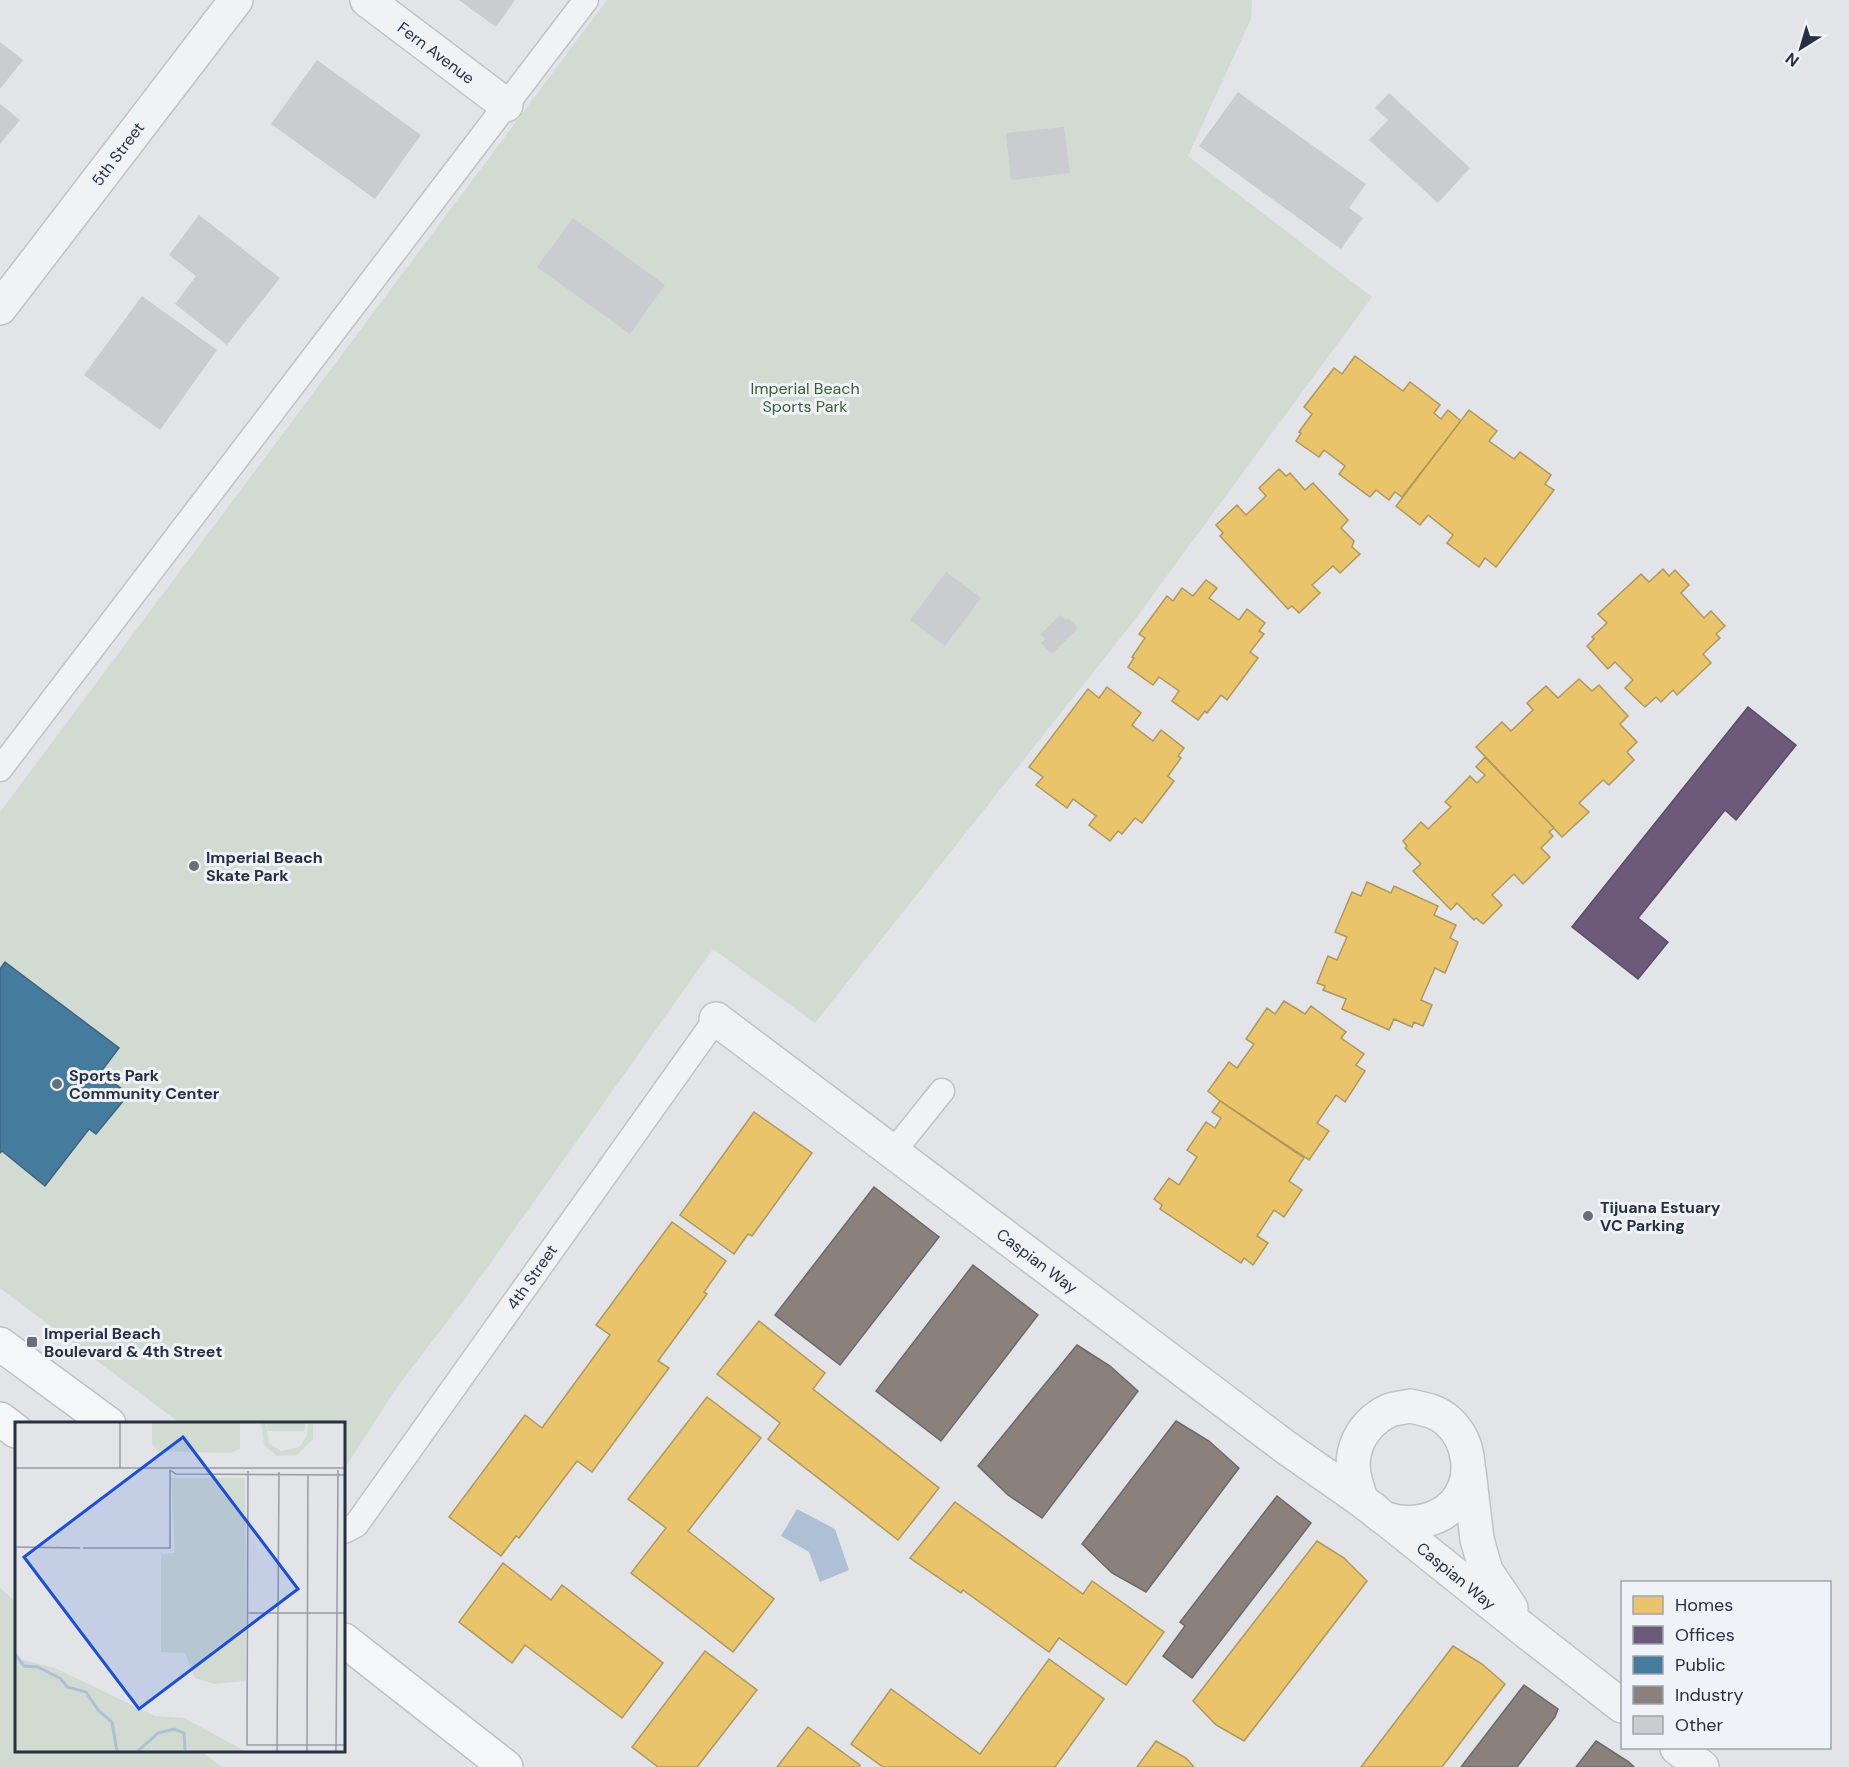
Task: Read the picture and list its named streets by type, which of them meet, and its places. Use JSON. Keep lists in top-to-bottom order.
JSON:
{
  "streets": {
    "street": ["Fern Avenue", "5th Street", "Caspian Way"],
    "lane": ["4th Street"]
  },
  "crossings": [
    ["Caspian Way", "4th Street"]
  ],
  "parks": ["Imperial Beach Sports Park"],
  "places": {
    "other": ["Imperial Beach Skate Park", "Sports Park Community Center", "Tijuana Estuary VC Parking"],
    "transit": ["Imperial Beach Boulevard & 4th Street"]
  },
  "legend": [
    "Homes",
    "Offices",
    "Public",
    "Industry",
    "Other"
  ],
  "north": "bottom left"
}
